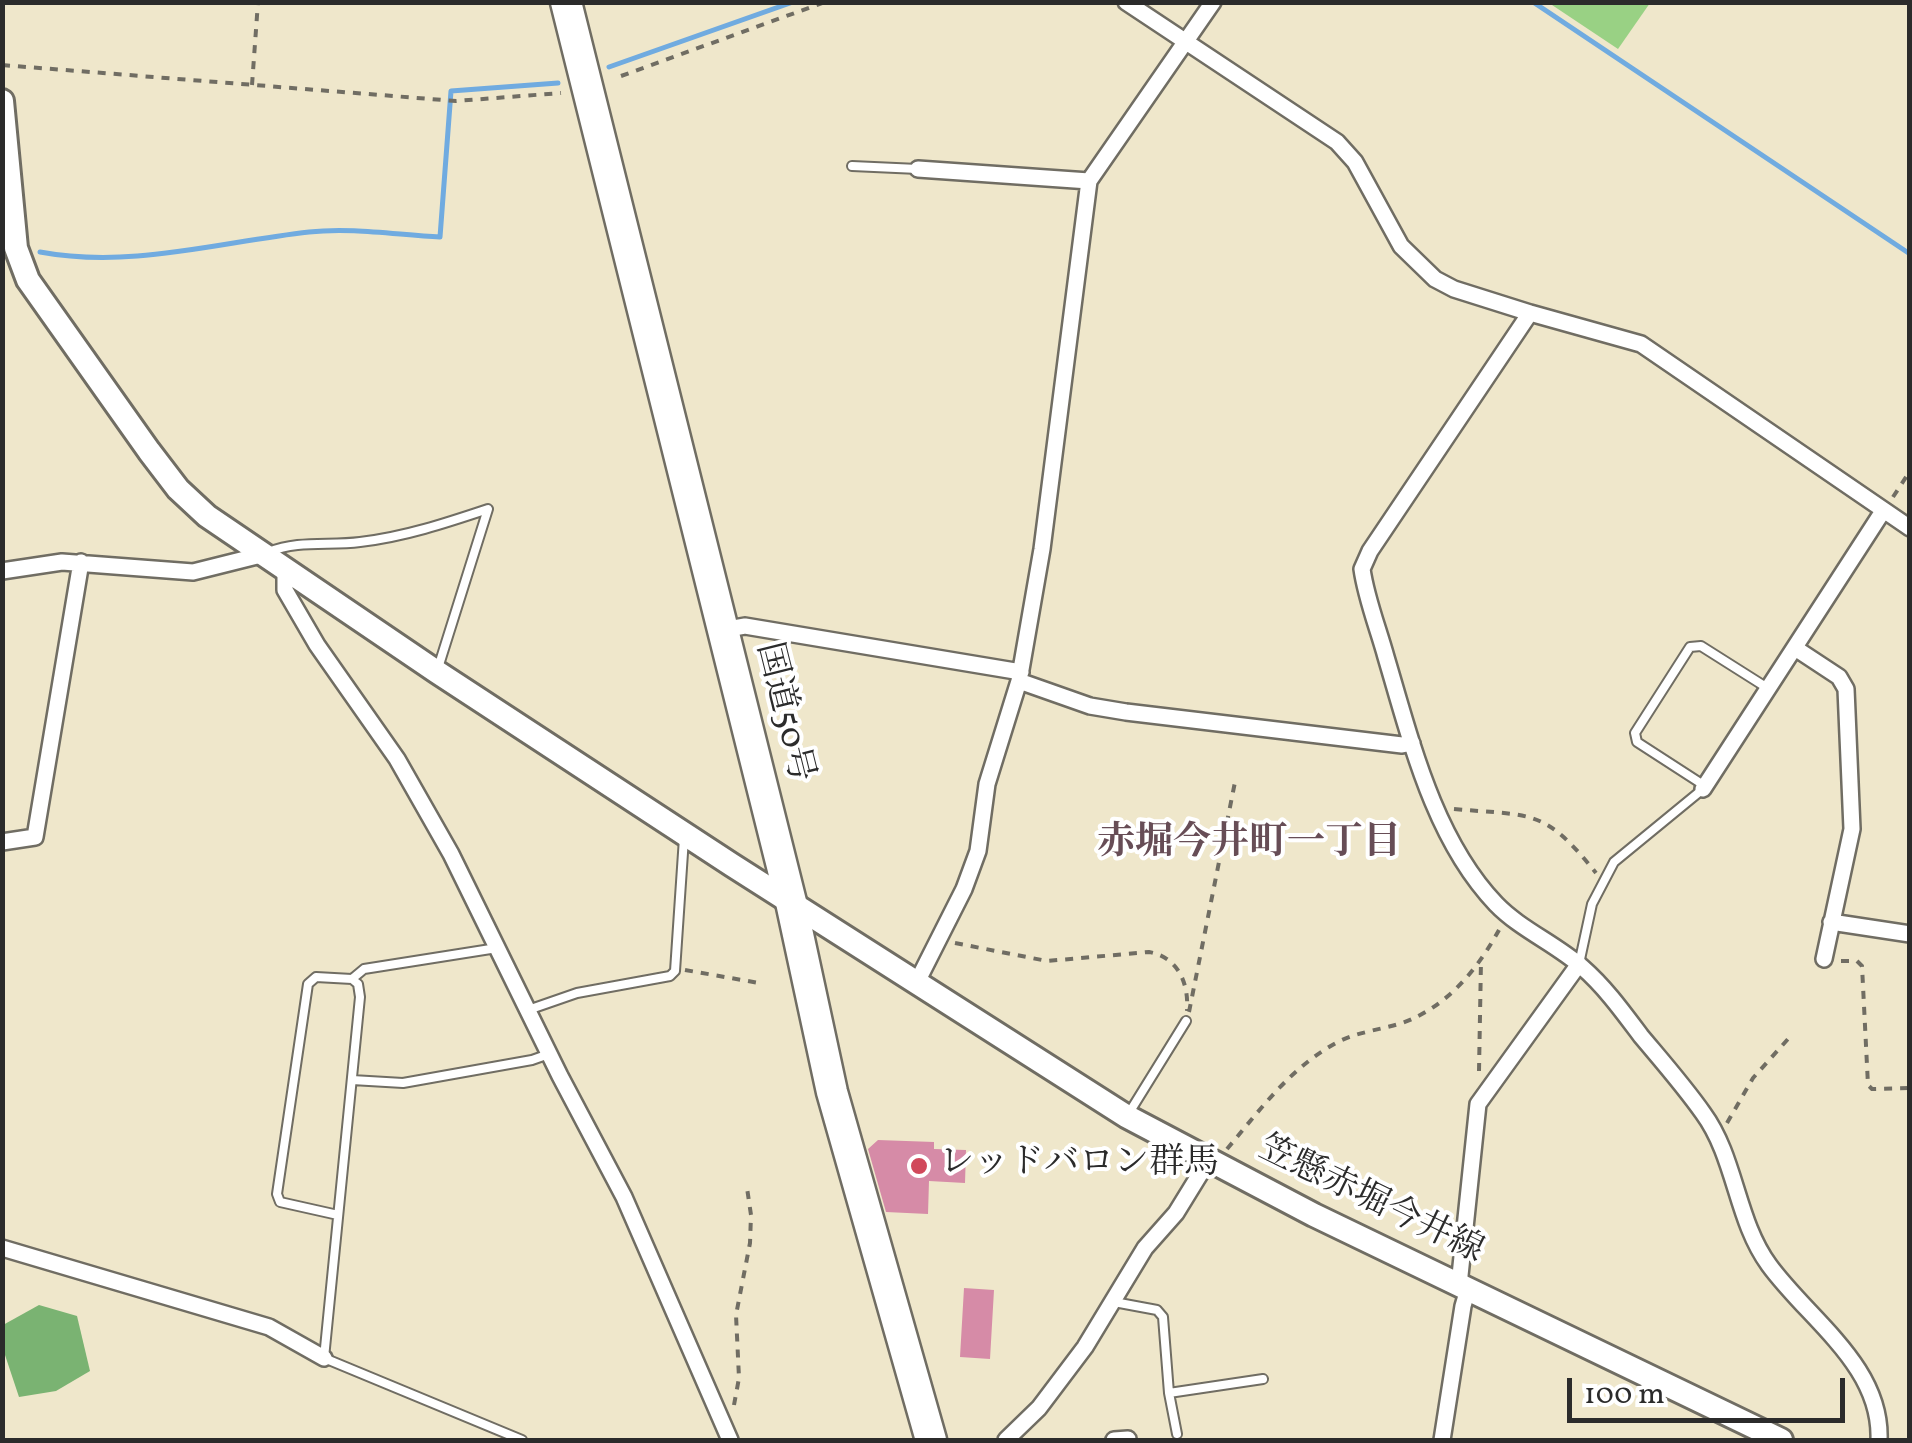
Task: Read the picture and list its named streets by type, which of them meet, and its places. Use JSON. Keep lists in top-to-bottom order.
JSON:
{
  "streets": {
    "highway": ["国道50号"],
    "street": ["笠懸赤堀今井線"]
  },
  "crossings": [
    ["国道50号", "笠懸赤堀今井線"]
  ],
  "districts": ["赤堀今井町一丁目"],
  "places": ["レッドバロン群馬"],
  "scale_bar": "100 m"
}
